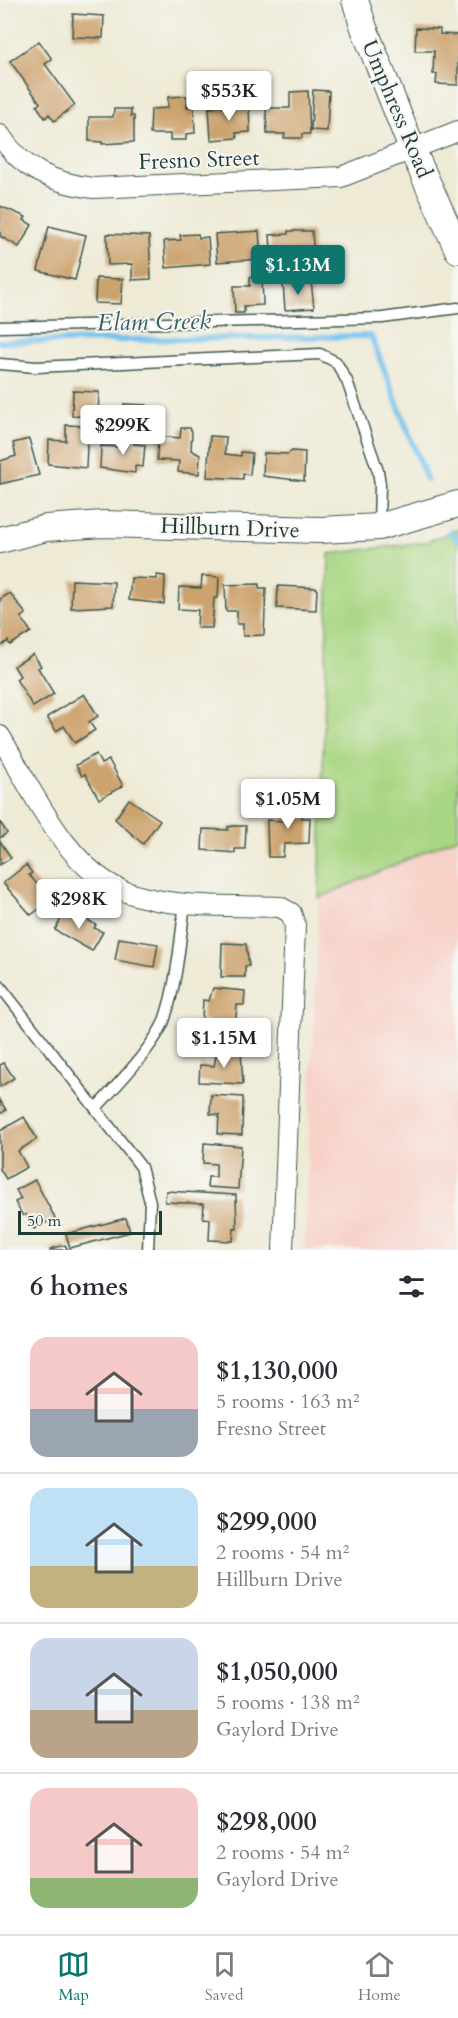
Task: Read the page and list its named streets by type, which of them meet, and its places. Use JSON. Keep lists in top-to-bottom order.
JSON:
{
  "streets": {
    "street": ["Umphress Road", "Fresno Street", "Hillburn Drive"]
  },
  "crossings": [
    ["Umphress Road", "Fresno Street"]
  ],
  "water": ["Elam Creek"],
  "scale_bar": "50 m",
  "page": {
    "price": [
      "$553K",
      "$1.13M",
      "$299K",
      "$1.05M",
      "$298K",
      "$1.15M"
    ],
    "scale": "50 m",
    "heading": "6 homes",
    "list": [
      {
        "name": "$1,130,000",
        "note": "5 rooms · 163 m² · Fresno Street"
      },
      {
        "name": "$299,000",
        "note": "2 rooms · 54 m² · Hillburn Drive"
      },
      {
        "name": "$1,050,000",
        "note": "5 rooms · 138 m² · Gaylord Drive"
      },
      {
        "name": "$298,000",
        "note": "2 rooms · 54 m² · Gaylord Drive"
      }
    ],
    "tabs": ["Map", "Saved", "Home"]
  }
}
